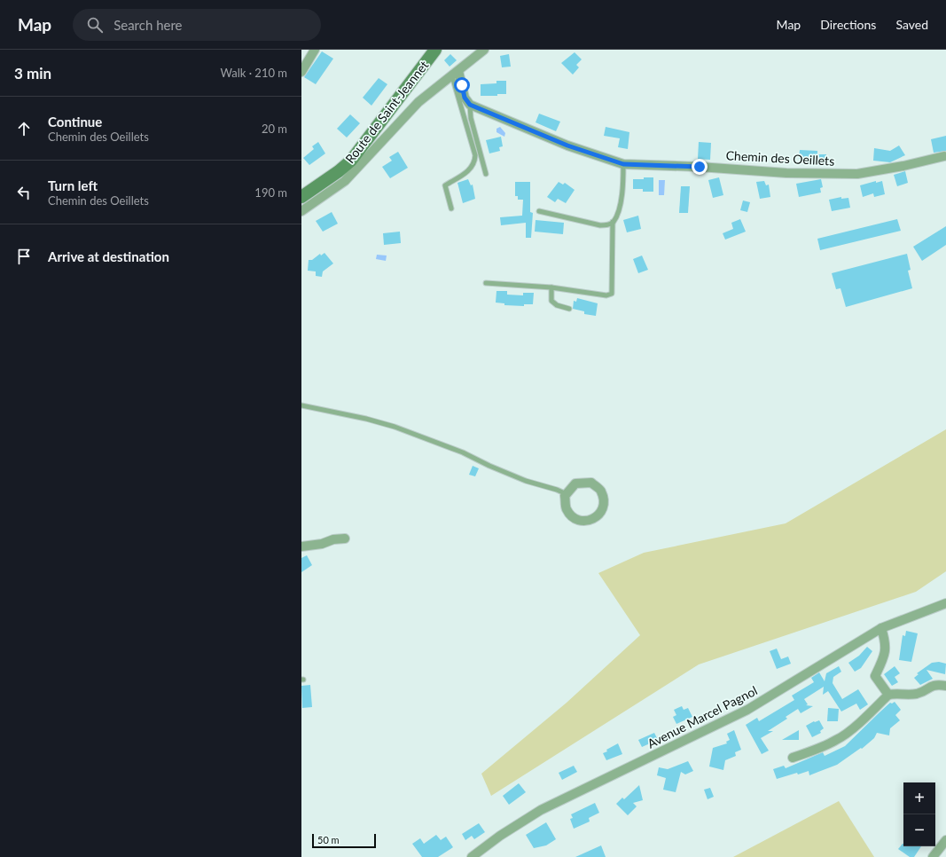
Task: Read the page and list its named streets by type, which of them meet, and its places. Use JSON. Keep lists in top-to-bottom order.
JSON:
{
  "streets": {
    "main road": ["Route de Saint-Jeannet"],
    "street": ["Chemin des Oeillets", "Avenue Marcel Pagnol"]
  },
  "scale_bar": "50 m",
  "page": {
    "header": "Map",
    "search": "Search here",
    "nav": ["Map", "Directions", "Saved"],
    "heading": ["3 min", "Walk · 210 m"],
    "list": [
      ["Continue", "Chemin des Oeillets", "20 m"],
      ["Turn left", "Chemin des Oeillets", "190 m"],
      "Arrive at destination"
    ],
    "map_buttons": ["+", "−"],
    "scale": "50 m"
  }
}
